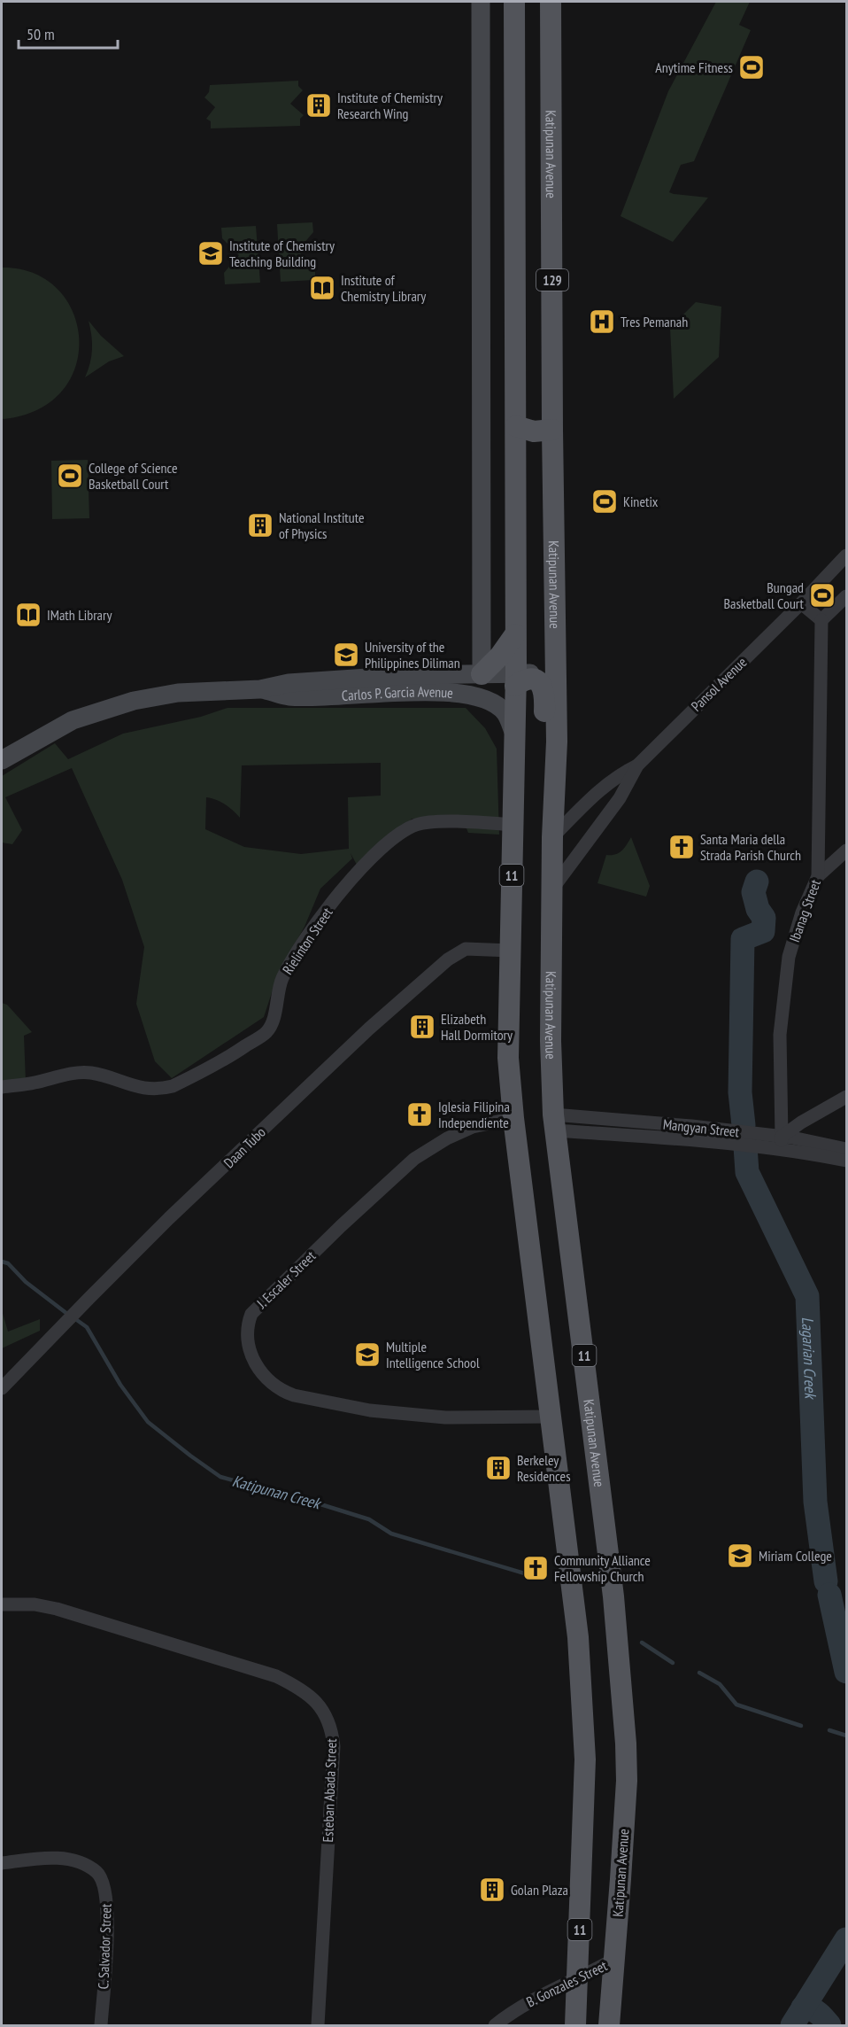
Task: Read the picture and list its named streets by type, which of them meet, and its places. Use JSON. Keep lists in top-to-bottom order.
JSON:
{
  "streets": {
    "main road": [
      "Katipunan Avenue",
      "129",
      "Carlos P. Garcia Avenue",
      "11"
    ],
    "street": [
      "Pansol Avenue",
      "Ibanag Street",
      "Rielinton Street",
      "Mangyan Street",
      "Daan Tubo",
      "J. Escaler Street",
      "Esteban Abada Street",
      "C. Salvador Street",
      "B. Gonzales Street"
    ]
  },
  "crossings": [
    ["Katipunan Avenue", "Pansol Avenue"],
    ["Katipunan Avenue", "Carlos P. Garcia Avenue"],
    ["Katipunan Avenue", "Mangyan Street"],
    ["Katipunan Avenue", "B. Gonzales Street"],
    ["129", "Carlos P. Garcia Avenue"],
    ["129", "11"],
    ["Carlos P. Garcia Avenue", "11"],
    ["11", "Rielinton Street"],
    ["11", "Daan Tubo"],
    ["11", "J. Escaler Street"],
    ["11", "B. Gonzales Street"],
    ["Ibanag Street", "Mangyan Street"]
  ],
  "water": ["Lagarian Creek", "Katipunan Creek"],
  "places": {
    "sports": [
      "Anytime Fitness",
      "College of Science Basketball Court",
      "Kinetix",
      "Bungad Basketball Court"
    ],
    "building": [
      "Institute of Chemistry Research Wing",
      "National Institute of Physics",
      "Elizabeth Hall Dormitory",
      "Berkeley Residences",
      "Golan Plaza"
    ],
    "school or university": [
      "Institute of Chemistry Teaching Building",
      "University of the Philippines Diliman",
      "Multiple Intelligence School",
      "Miriam College"
    ],
    "library": ["Institute of Chemistry Library", "IMath Library"],
    "hospital": ["Tres Pemanah"],
    "church": ["Santa Maria della Strada Parish Church", "Iglesia Filipina Independiente", "Community Alliance Fellowship Church"]
  },
  "scale_bar": "50 m"
}
